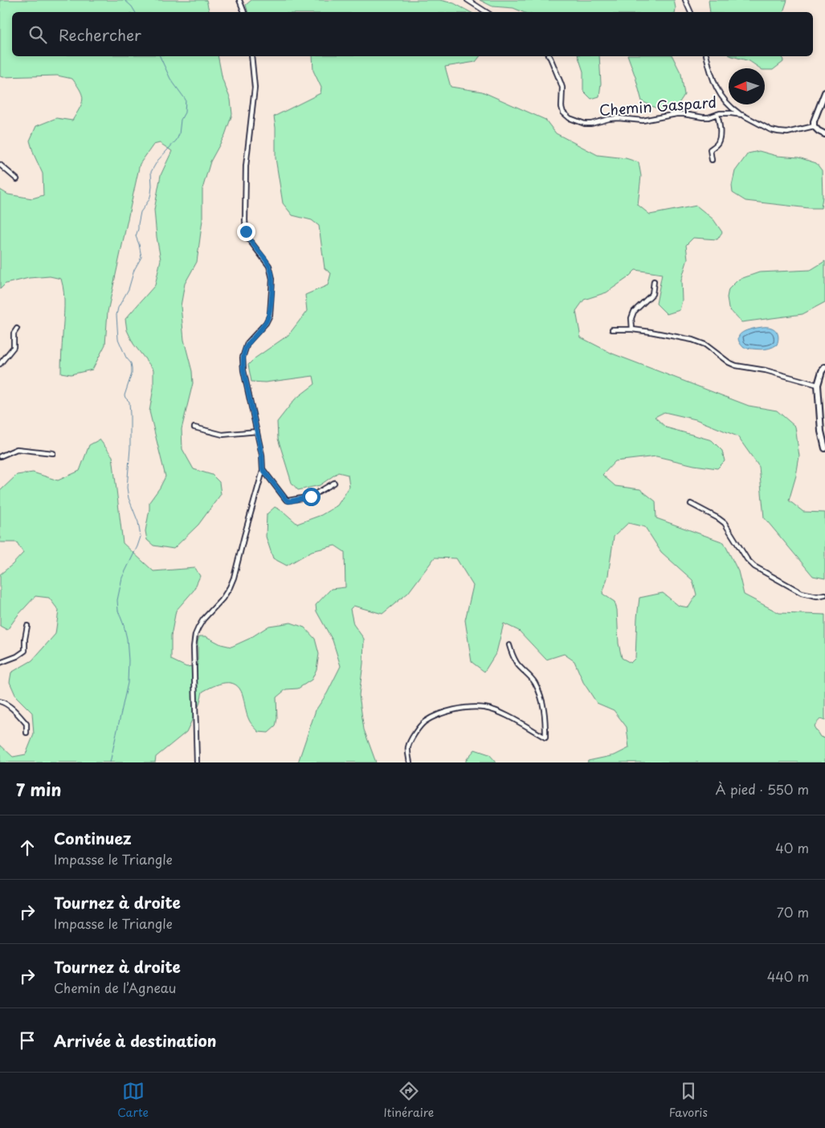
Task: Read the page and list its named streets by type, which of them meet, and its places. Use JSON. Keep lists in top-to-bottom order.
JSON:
{
  "streets": {
    "street": ["Chemin Gaspard"]
  },
  "north": "left",
  "page": {
    "search": "Rechercher",
    "heading": ["7 min", "À pied · 550 m"],
    "list": [
      ["Continuez", "Impasse le Triangle", "40 m"],
      ["Tournez à droite", "Impasse le Triangle", "70 m"],
      ["Tournez à droite", "Chemin de l’Agneau", "440 m"],
      "Arrivée à destination"
    ],
    "nav": ["Carte", "Itinéraire", "Favoris"]
  }
}
